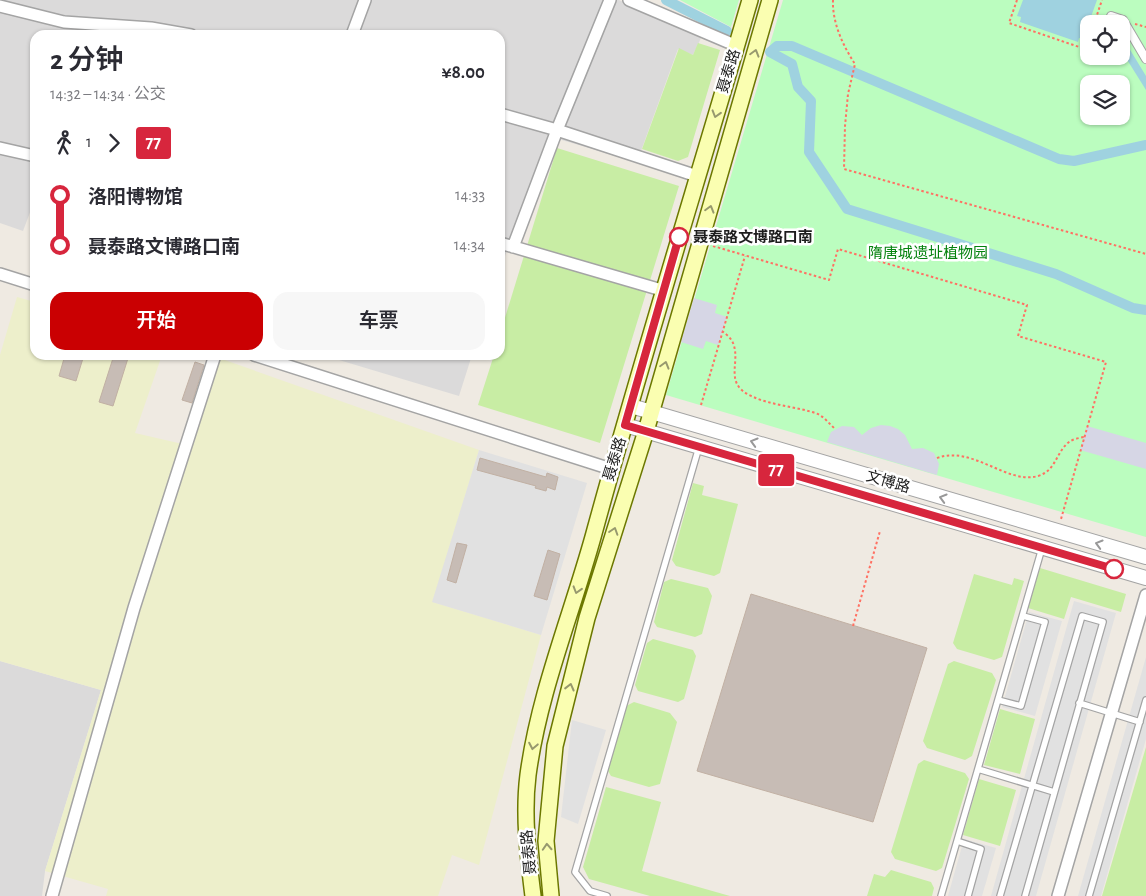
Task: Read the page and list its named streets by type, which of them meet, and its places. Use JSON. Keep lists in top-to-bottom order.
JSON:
{
  "streets": {
    "main road": ["聂泰路"],
    "street": ["文博路"]
  },
  "crossings": [
    ["聂泰路", "文博路"]
  ],
  "parks": ["隋唐城遗址植物园"],
  "places": ["聂泰路文博路口南"],
  "lines": ["bus line 77"],
  "page": {
    "on_map": "77",
    "heading": ["2 分钟", "14:32 – 14:34 · 公交", "¥8.00"],
    "legs": ["1", "77"],
    "list": [
      {
        "name": "洛阳博物馆",
        "value": "14:33"
      },
      {
        "name": "聂泰路文博路口南",
        "value": "14:34"
      }
    ],
    "buttons": ["开始", "车票"]
  }
}
